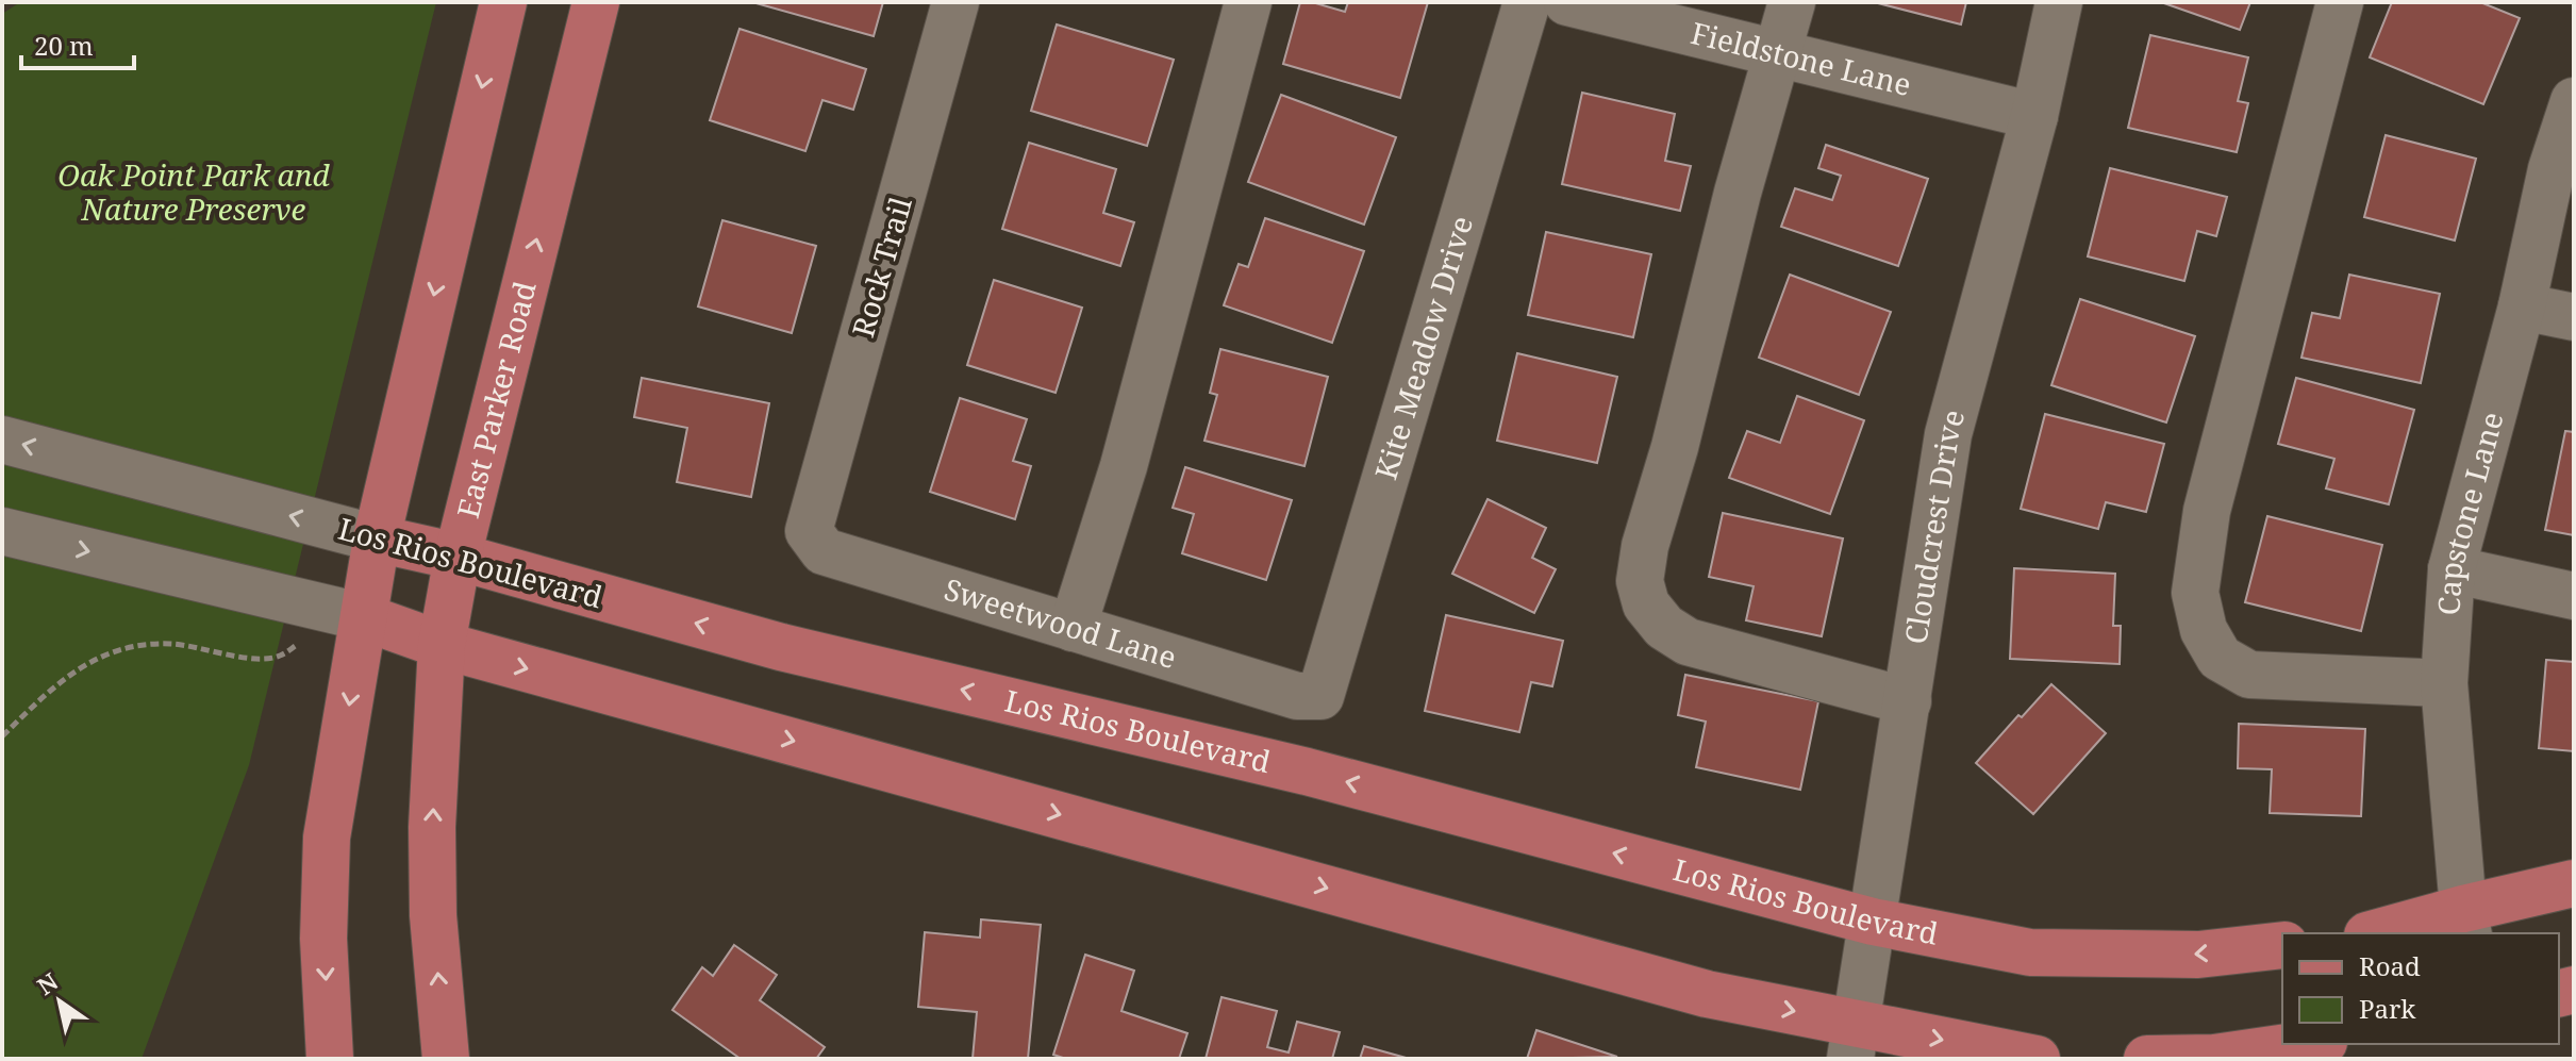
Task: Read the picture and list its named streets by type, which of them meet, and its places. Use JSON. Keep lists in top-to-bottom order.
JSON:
{
  "streets": {
    "main road": ["East Parker Road", "Los Rios Boulevard"],
    "street": [
      "Fieldstone Lane",
      "Rock Trail",
      "Kite Meadow Drive",
      "Capstone Lane",
      "Cloudcrest Drive",
      "Sweetwood Lane"
    ]
  },
  "crossings": [
    ["Fieldstone Lane", "Cloudcrest Drive"],
    ["Rock Trail", "Sweetwood Lane"],
    ["Kite Meadow Drive", "Sweetwood Lane"],
    ["East Parker Road", "Los Rios Boulevard"],
    ["Cloudcrest Drive", "Los Rios Boulevard"]
  ],
  "one_way": ["Los Rios Boulevard"],
  "parks": ["Oak Point Park and Nature Preserve"],
  "legend": ["Road", "Park"],
  "scale_bar": "20 m",
  "north": "top left"
}
